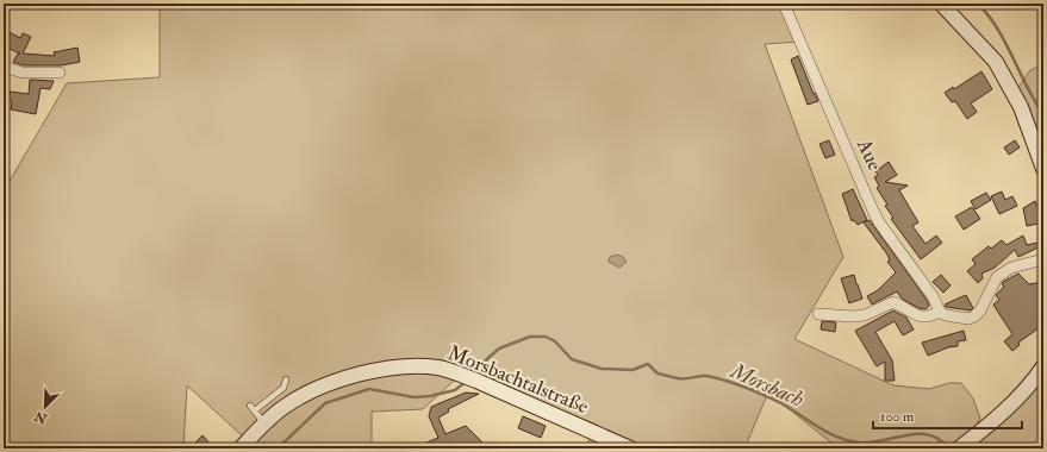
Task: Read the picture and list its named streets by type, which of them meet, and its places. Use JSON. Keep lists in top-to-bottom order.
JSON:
{
  "streets": {
    "main road": ["Morsbachtalstraße"],
    "street": ["Aue"]
  },
  "water": ["Morsbach"],
  "scale_bar": "100 m",
  "north": "bottom left"
}
